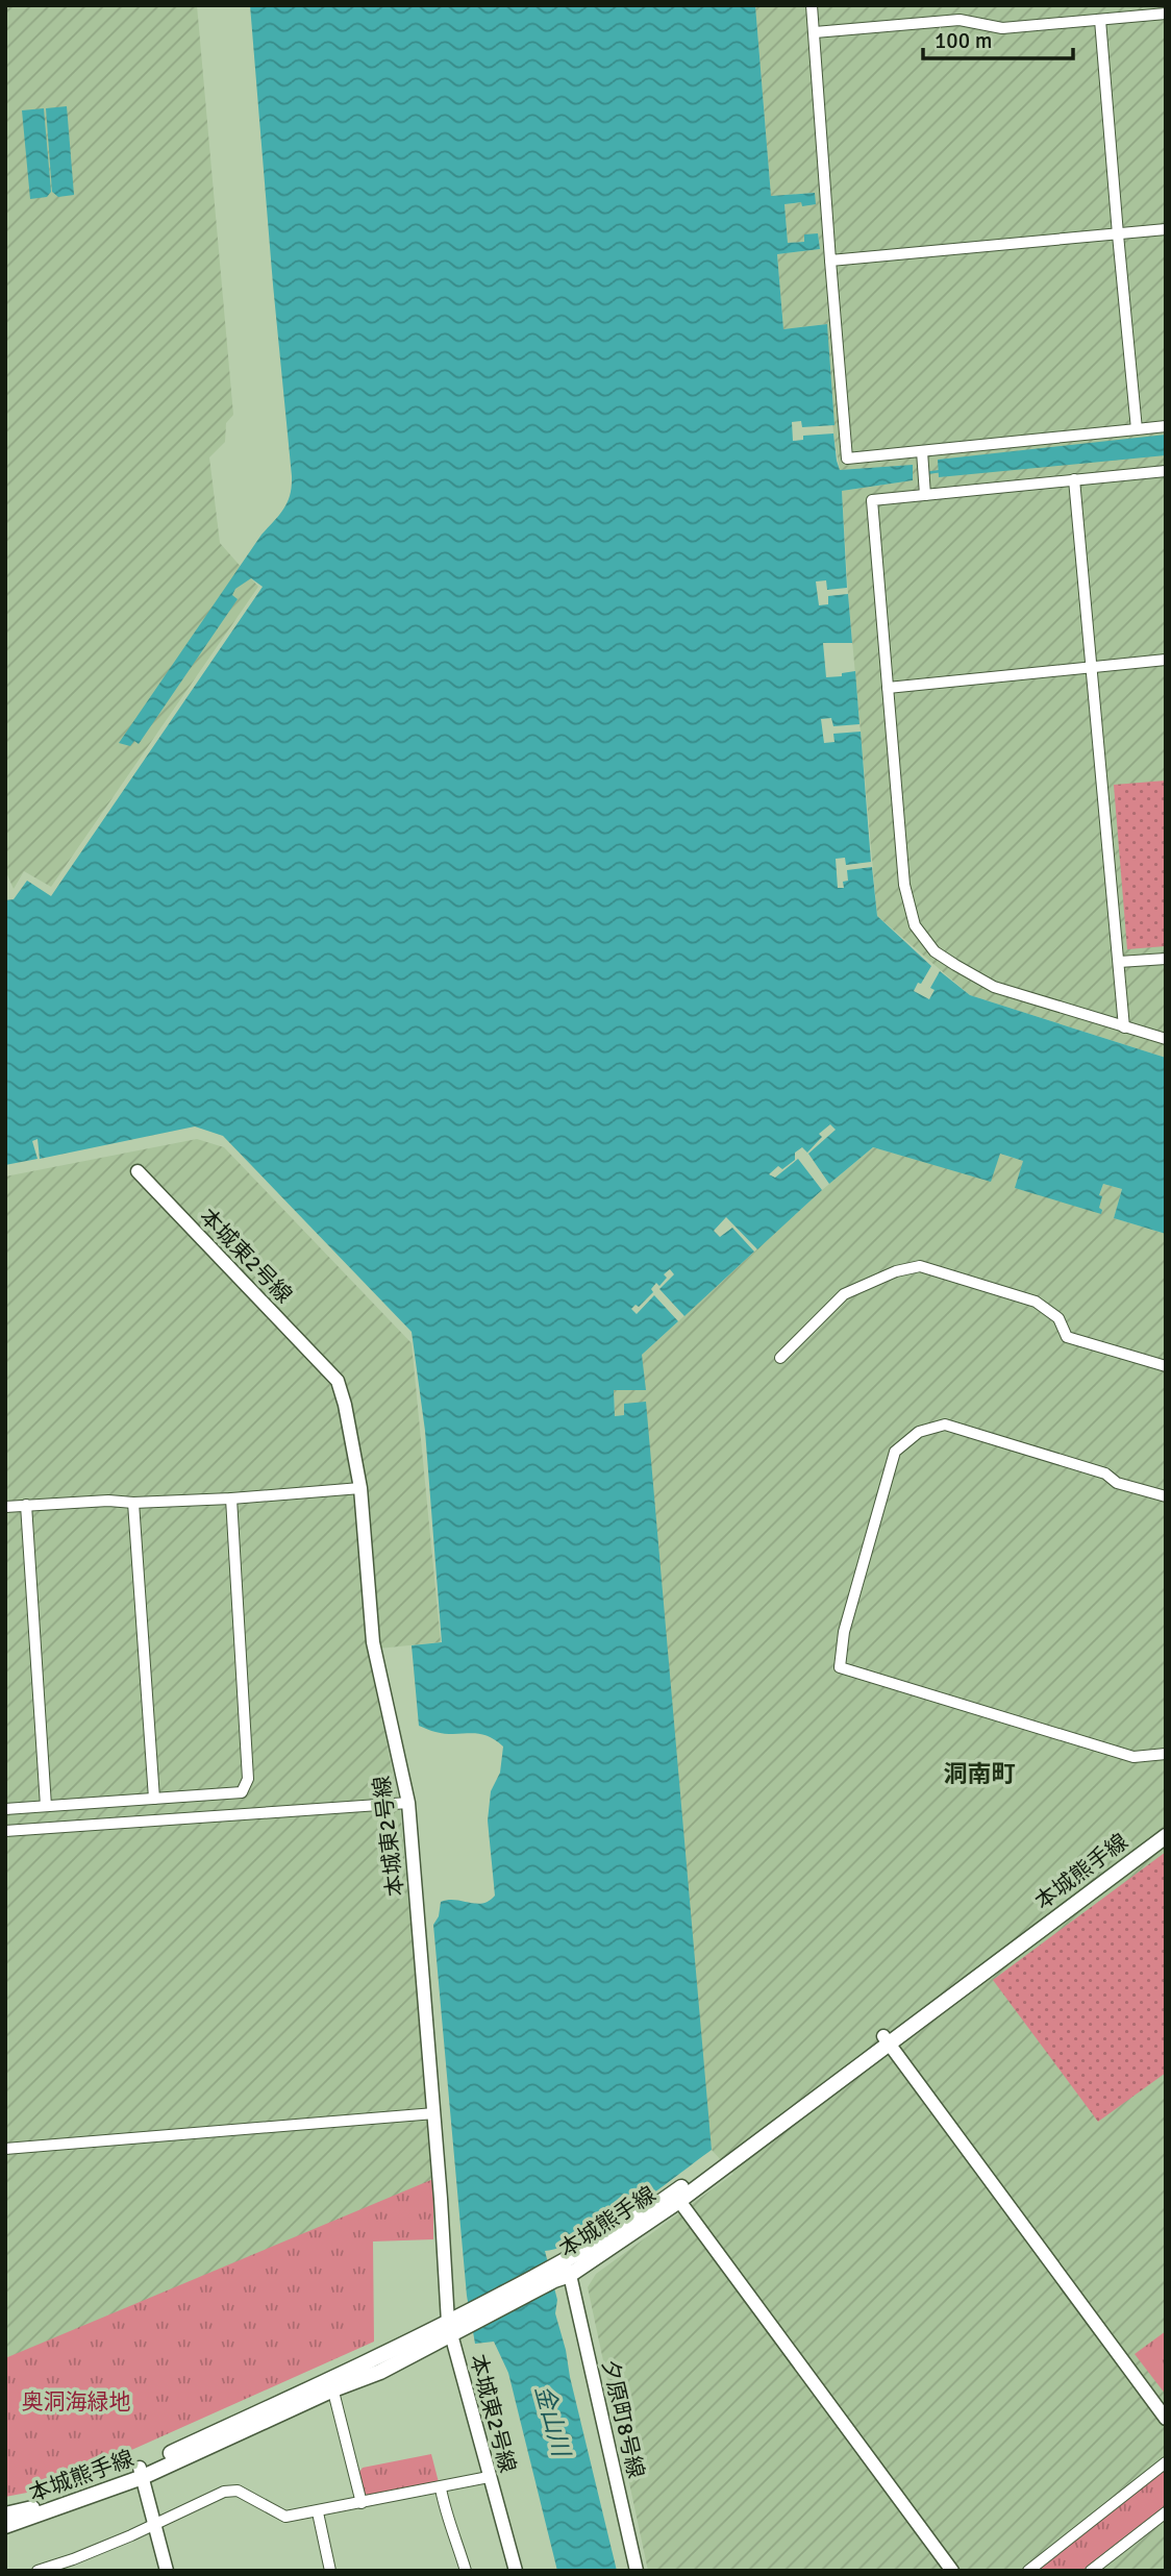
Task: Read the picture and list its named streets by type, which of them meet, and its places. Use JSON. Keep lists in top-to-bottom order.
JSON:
{
  "streets": {
    "main road": ["本城熊手線"],
    "street": ["本城東2号線", "夕原町8号線"]
  },
  "crossings": [
    ["本城東2号線", "本城熊手線"],
    ["本城熊手線", "夕原町8号線"]
  ],
  "districts": ["洞南町"],
  "water": ["金山川"],
  "parks": ["奥洞海緑地"],
  "scale_bar": "100 m"
}
